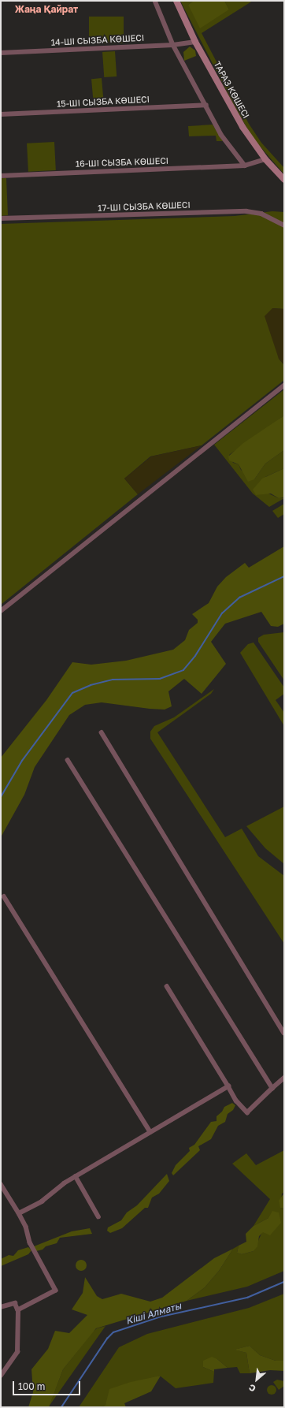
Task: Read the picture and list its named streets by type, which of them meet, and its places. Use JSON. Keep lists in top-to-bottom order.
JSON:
{
  "streets": {
    "street": [
      "14-ШІ СЫЗБА КӨШЕСІ",
      "ТАРАЗ КӨШЕСІ",
      "15-ШІ СЫЗБА КӨШЕСІ",
      "16-ШІ СЫЗБА КӨШЕСІ",
      "17-ШІ СЫЗБА КӨШЕСІ"
    ]
  },
  "crossings": [
    ["14-ШІ СЫЗБА КӨШЕСІ", "ТАРАЗ КӨШЕСІ"],
    ["ТАРАЗ КӨШЕСІ", "16-ШІ СЫЗБА КӨШЕСІ"]
  ],
  "districts": ["Жаңа Қайрат"],
  "water": ["Кіші Алматы"],
  "scale_bar": "100 m",
  "north": "bottom left"
}
